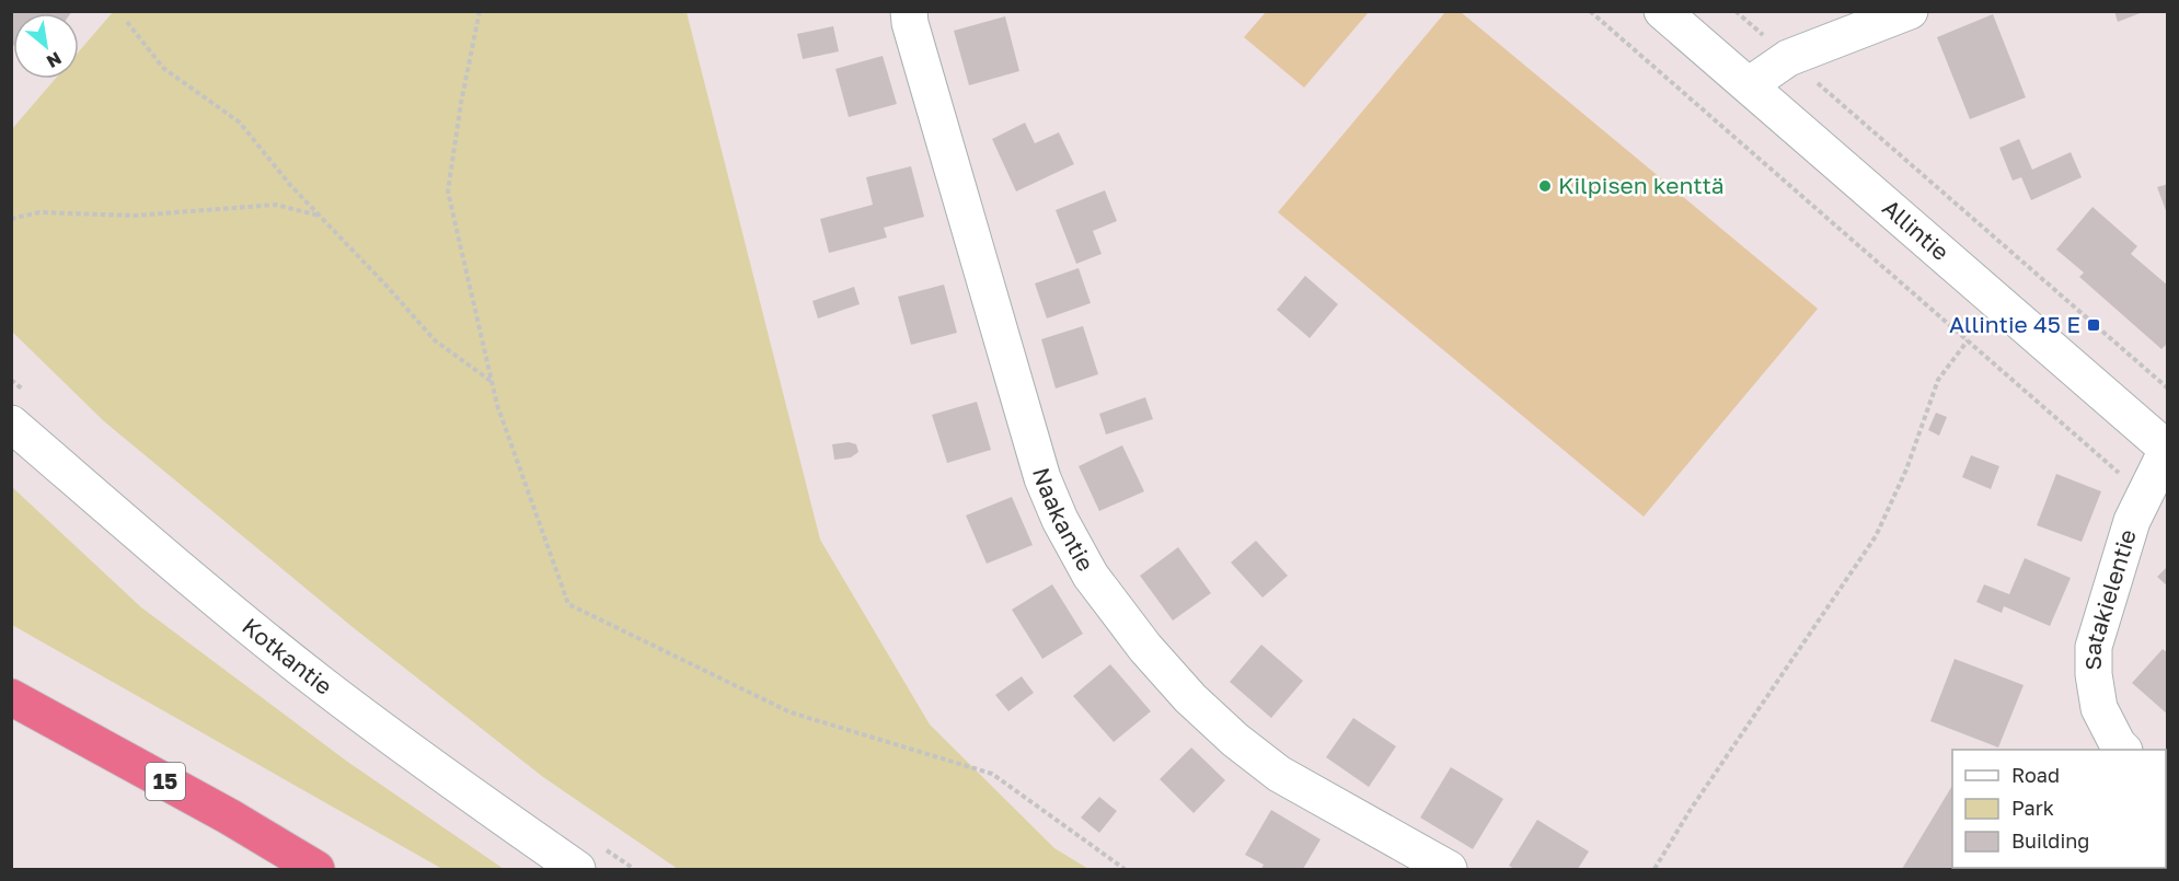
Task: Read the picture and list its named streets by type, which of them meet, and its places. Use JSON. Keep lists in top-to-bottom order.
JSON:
{
  "streets": {
    "highway": ["15"],
    "street": [
      "Allintie",
      "Naakantie",
      "Satakielentie",
      "Kotkantie"
    ]
  },
  "crossings": [
    ["Allintie", "Satakielentie"]
  ],
  "places": {
    "other": ["Kilpisen kenttä"],
    "transit": ["Allintie 45 E"]
  },
  "legend": ["Road", "Park", "Building"],
  "north": "bottom right"
}
